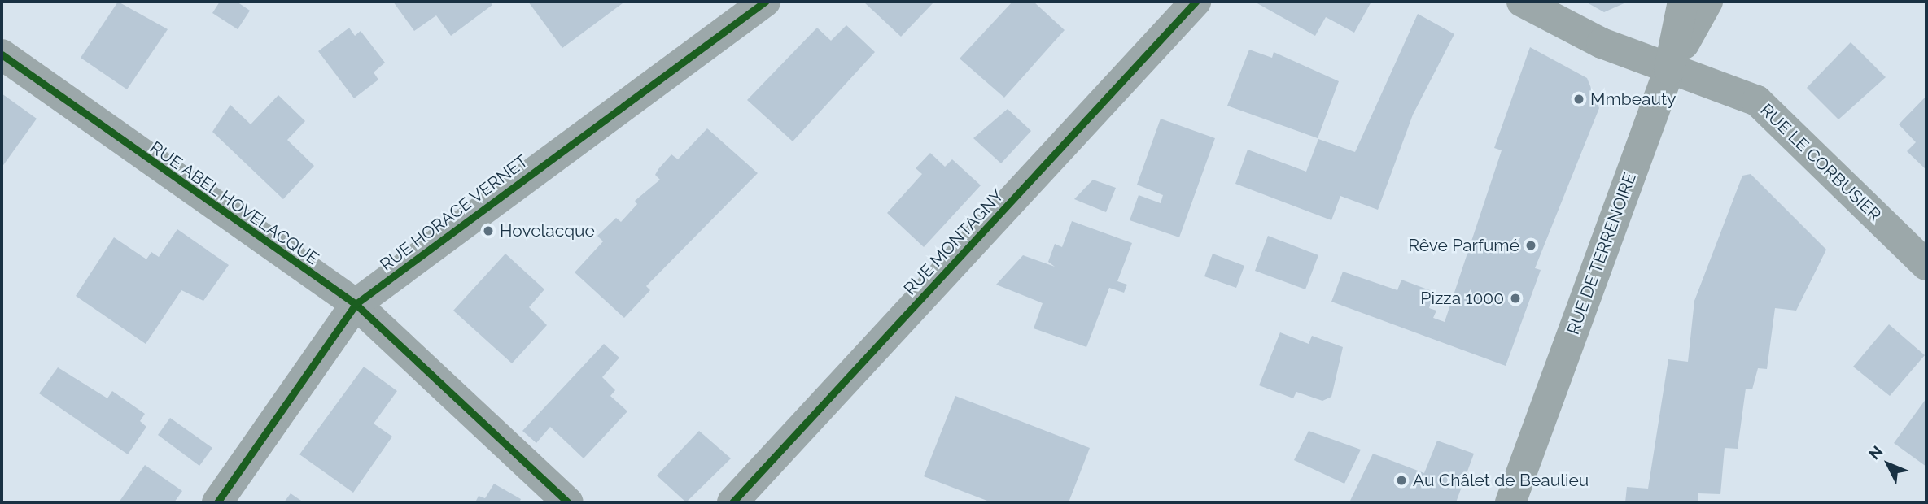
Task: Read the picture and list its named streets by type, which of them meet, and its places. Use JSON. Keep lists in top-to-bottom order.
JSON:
{
  "streets": {
    "street": [
      "RUE LE CORBUSIER",
      "RUE ABEL HOVELACQUE",
      "RUE HORACE VERNET",
      "RUE MONTAGNY",
      "RUE DE TERRENOIRE"
    ]
  },
  "crossings": [
    ["RUE LE CORBUSIER", "RUE DE TERRENOIRE"],
    ["RUE ABEL HOVELACQUE", "RUE HORACE VERNET"]
  ],
  "places": [
    "Mmbeauty",
    "Hovelacque",
    "Rêve Parfumé",
    "Pizza 1000",
    "Au Châlet de Beaulieu"
  ],
  "north": "top left"
}
